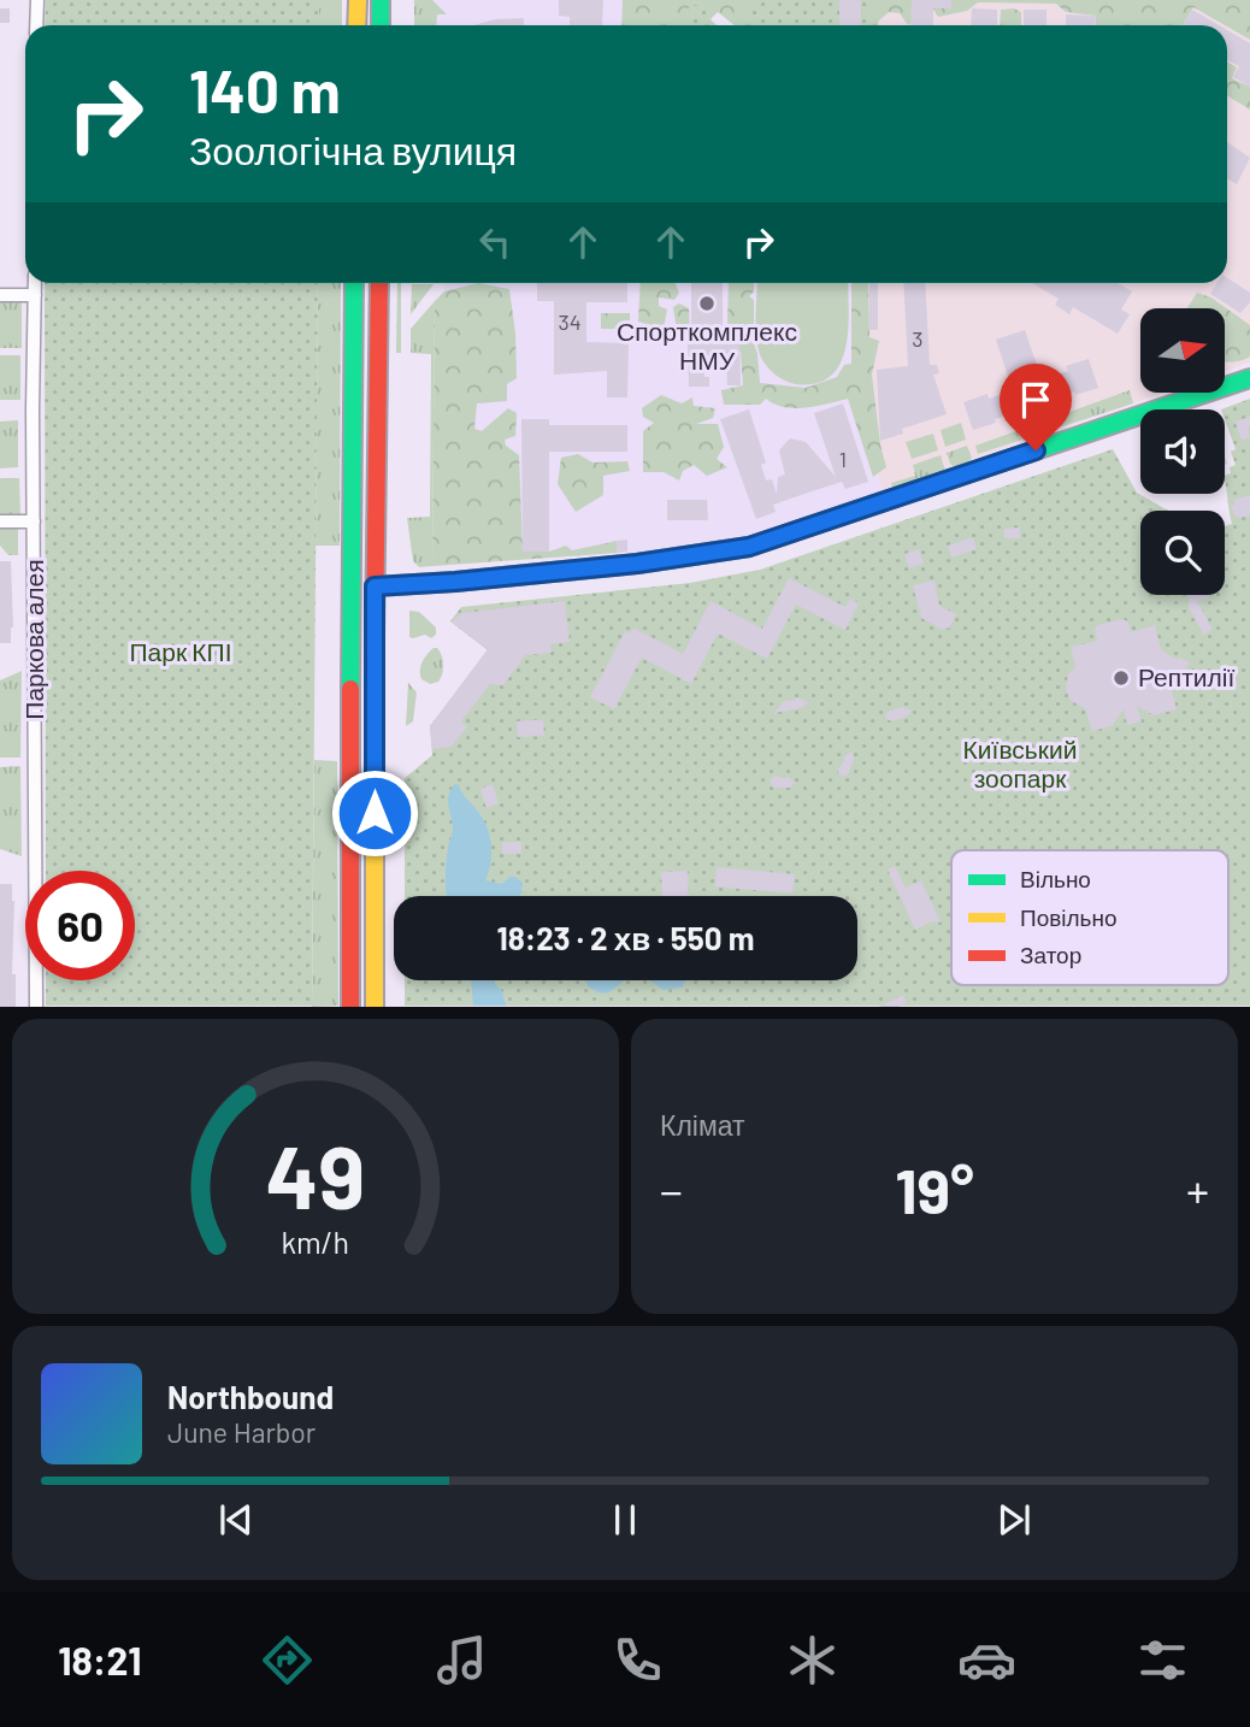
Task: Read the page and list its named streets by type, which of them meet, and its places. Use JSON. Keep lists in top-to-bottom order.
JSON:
{
  "streets": {
    "street": ["Паркова алея"]
  },
  "parks": ["Парк КПІ", "Київський зоопарк"],
  "places": ["Спорткомплекс НМУ", "Рептилії"],
  "house_numbers": ["34", "3", "1"],
  "legend": ["Вільно", "Повільно", "Затор"],
  "north": "right",
  "page": {
    "turn": ["140 m", "Зоологічна вулиця"],
    "limit": "60",
    "trip": "18:23 · 2 хв · 550 m",
    "tile": "Клімат",
    "heat": ["−", "19°", "+"],
    "song": ["Northbound", "June Harbor"],
    "tabs": "18:21",
    "gauge": ["49", "km/h"]
  }
}
